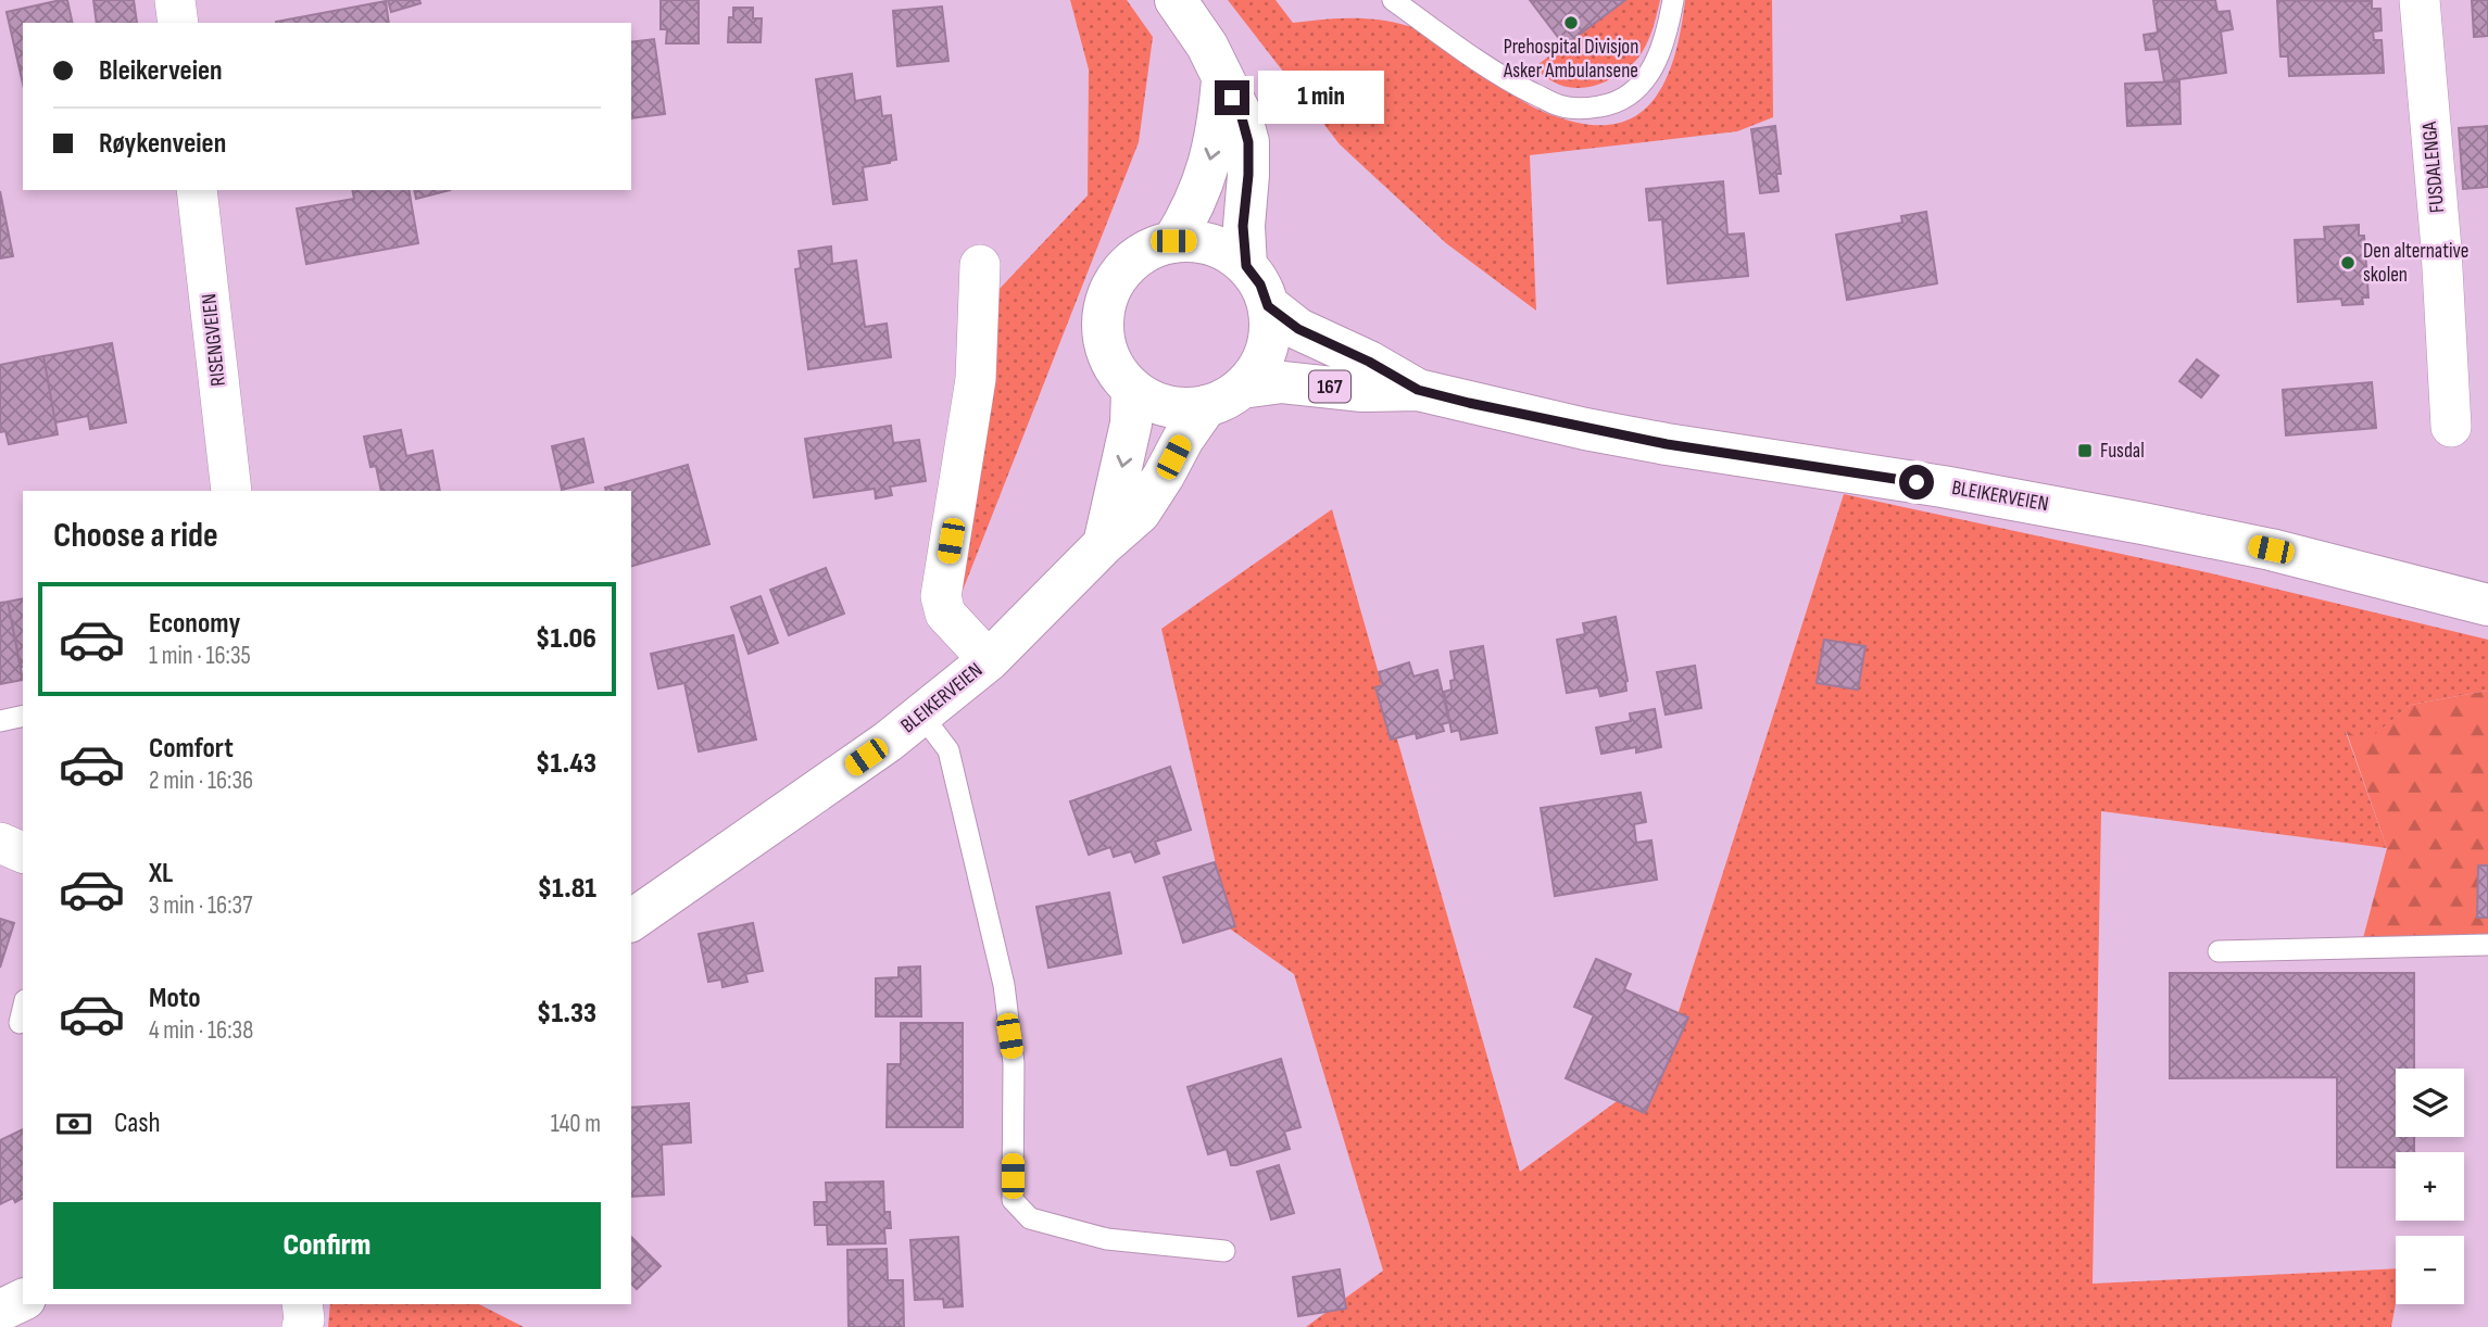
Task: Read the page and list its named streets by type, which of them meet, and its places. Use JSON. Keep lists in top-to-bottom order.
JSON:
{
  "streets": {
    "main road": ["167", "BLEIKERVEIEN"],
    "street": ["FUSDALENGA", "RISENGVEIEN"]
  },
  "crossings": [
    ["167", "BLEIKERVEIEN"]
  ],
  "places": {
    "other": ["Prehospital Divisjon Asker Ambulansene", "Den alternative skolen"],
    "transit": ["Fusdal"]
  },
  "page": {
    "banner": ["Bleikerveien", "Røykenveien"],
    "bubble": "1 min",
    "heading": "Choose a ride",
    "list": [
      {
        "name": "Economy",
        "note": "1 min · 16:35",
        "value": "$1.06"
      },
      {
        "name": "Comfort",
        "note": "2 min · 16:36",
        "value": "$1.43"
      },
      {
        "name": "XL",
        "note": "3 min · 16:37",
        "value": "$1.81"
      },
      {
        "name": "Moto",
        "note": "4 min · 16:38",
        "value": "$1.33"
      }
    ],
    "map_buttons": ["+", "−"],
    "pay": ["Cash", "140 m"],
    "buttons": "Confirm"
  }
}
